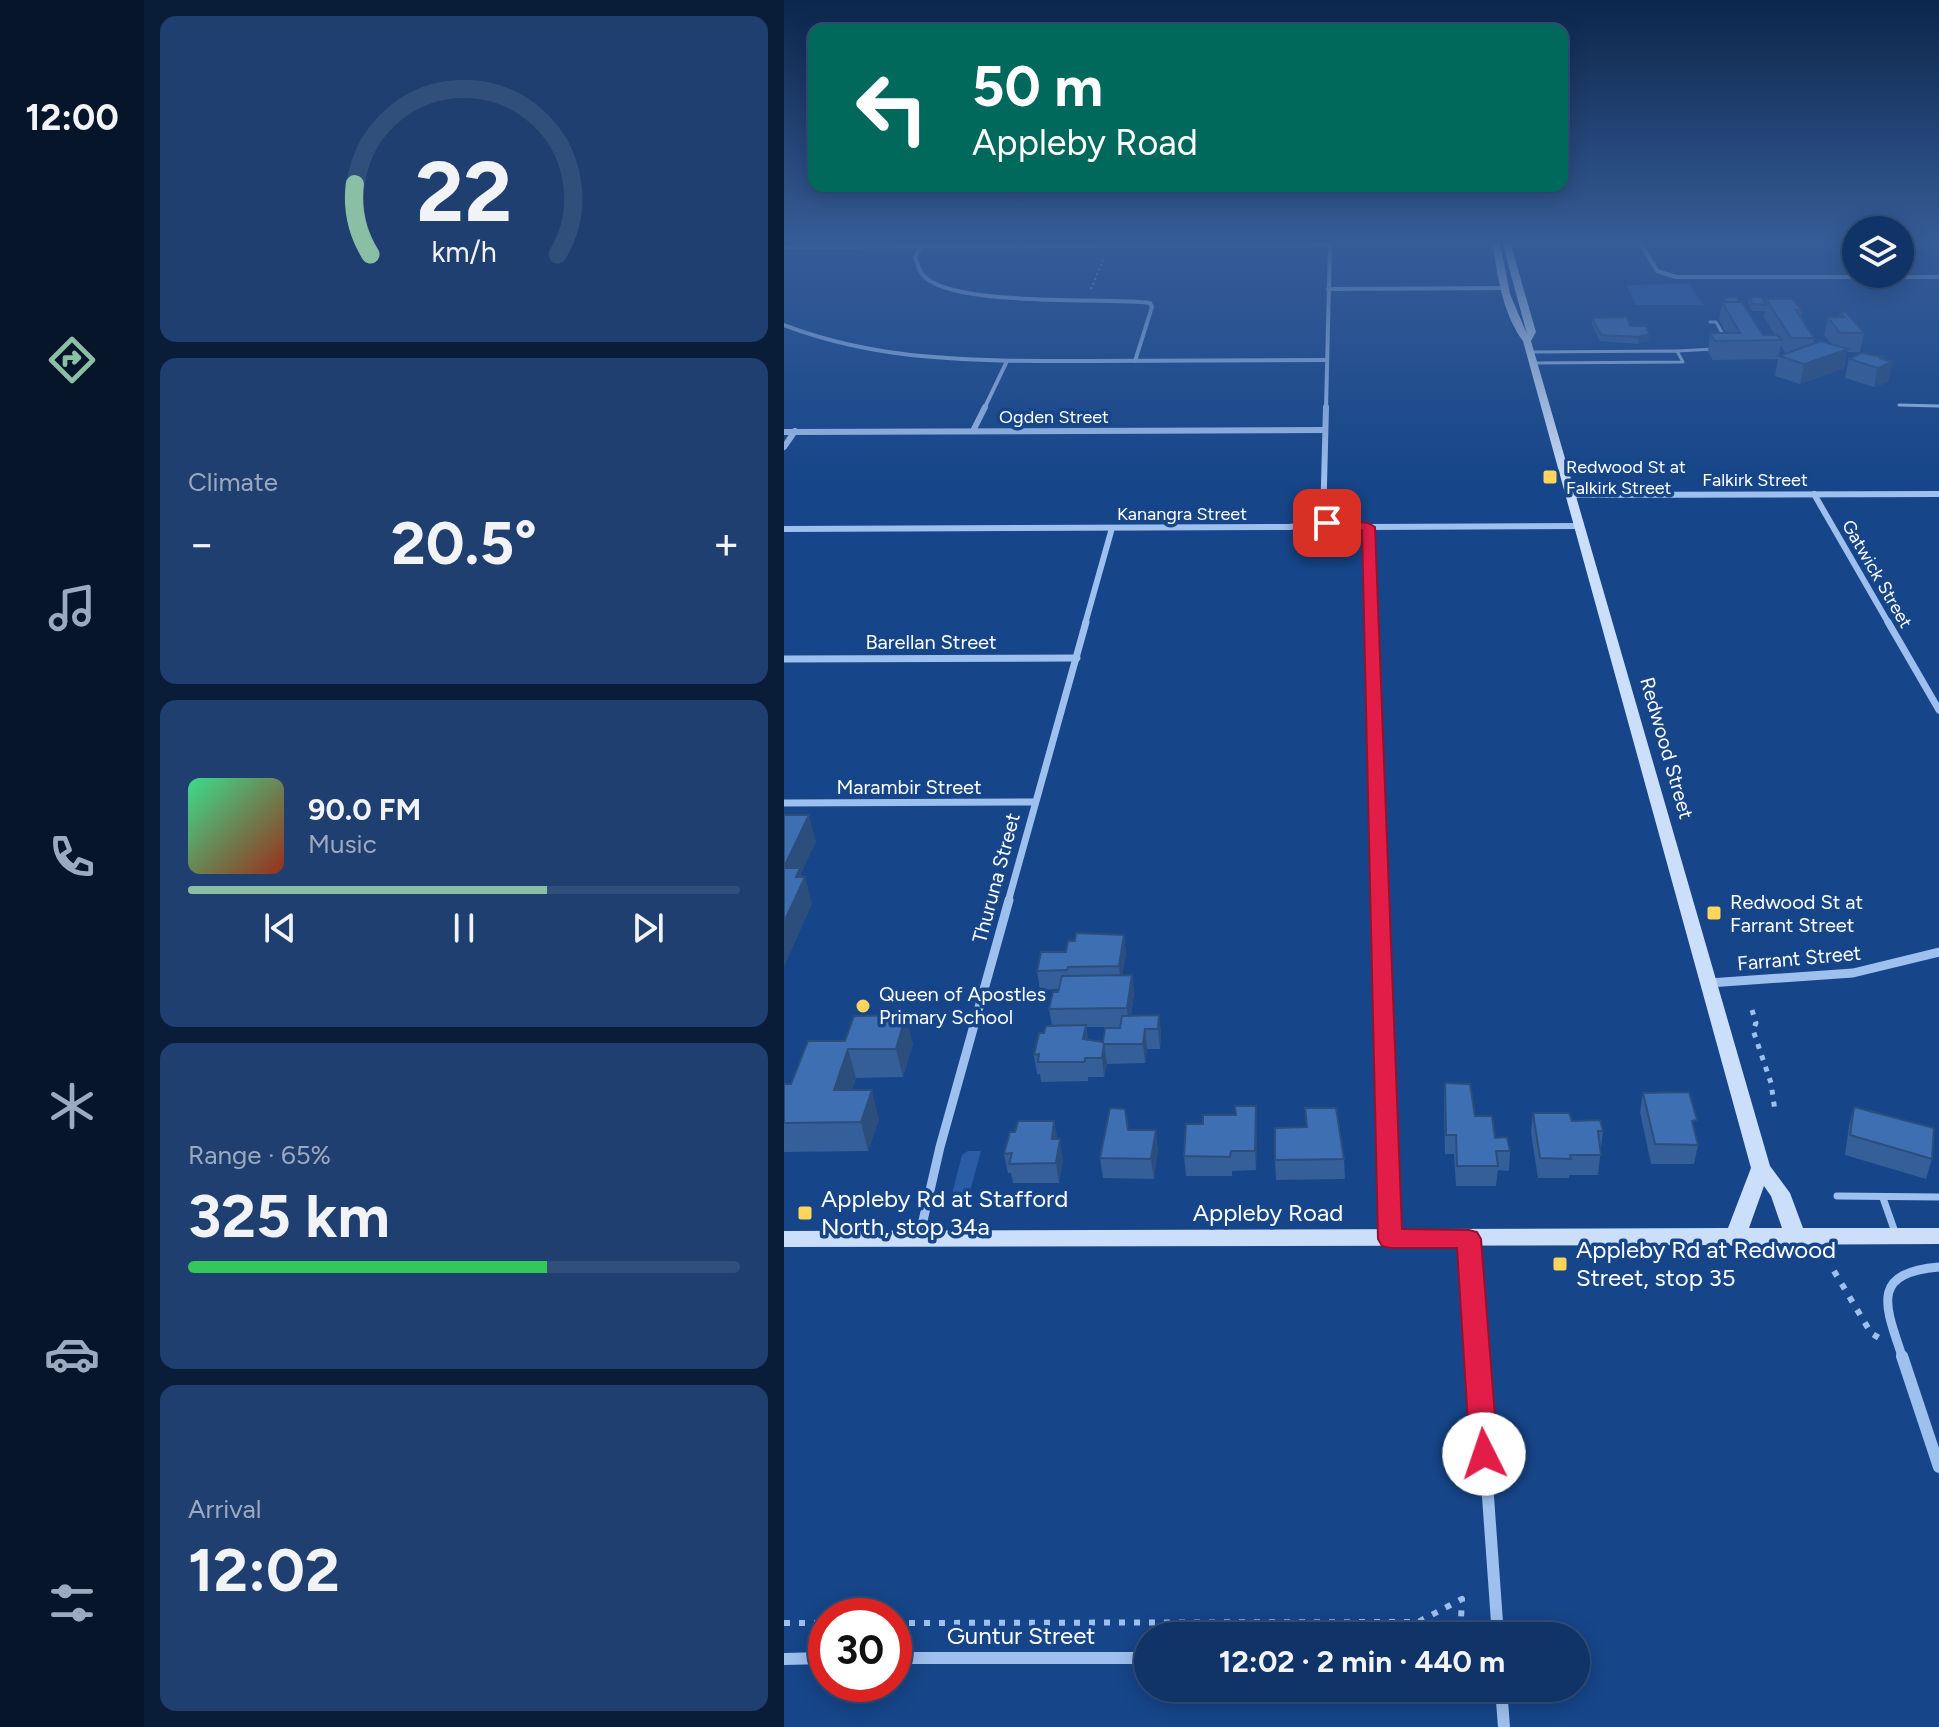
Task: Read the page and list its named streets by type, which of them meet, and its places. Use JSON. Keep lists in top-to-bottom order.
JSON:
{
  "streets": {
    "street": [
      "Ogden Street",
      "Falkirk Street",
      "Kanangra Street",
      "Gatwick Street",
      "Barellan Street",
      "Redwood Street",
      "Marambir Street",
      "Thuruna Street",
      "Farrant Street",
      "Appleby Road",
      "Guntur Street"
    ]
  },
  "crossings": [
    ["Falkirk Street", "Gatwick Street"],
    ["Falkirk Street", "Redwood Street"],
    ["Kanangra Street", "Redwood Street"],
    ["Kanangra Street", "Thuruna Street"],
    ["Barellan Street", "Thuruna Street"],
    ["Redwood Street", "Farrant Street"],
    ["Redwood Street", "Appleby Road"],
    ["Marambir Street", "Thuruna Street"],
    ["Thuruna Street", "Appleby Road"]
  ],
  "places": {
    "transit": [
      "Redwood St at Falkirk Street",
      "Redwood St at Farrant Street",
      "Appleby Rd at Stafford North, stop 34a",
      "Appleby Rd at Redwood Street, stop 35"
    ],
    "other": ["Queen of Apostles Primary School"]
  },
  "page": {
    "tabs": "12:00",
    "turn": ["50 m", "Appleby Road"],
    "tile": [
      "Climate",
      ["Range · 65%", "325 km"],
      ["Arrival", "12:02"]
    ],
    "heat": ["−", "20.5°", "+"],
    "song": ["90.0 FM", "Music"],
    "limit": "30",
    "trip": "12:02 · 2 min · 440 m",
    "gauge": ["22", "km/h"]
  }
}
